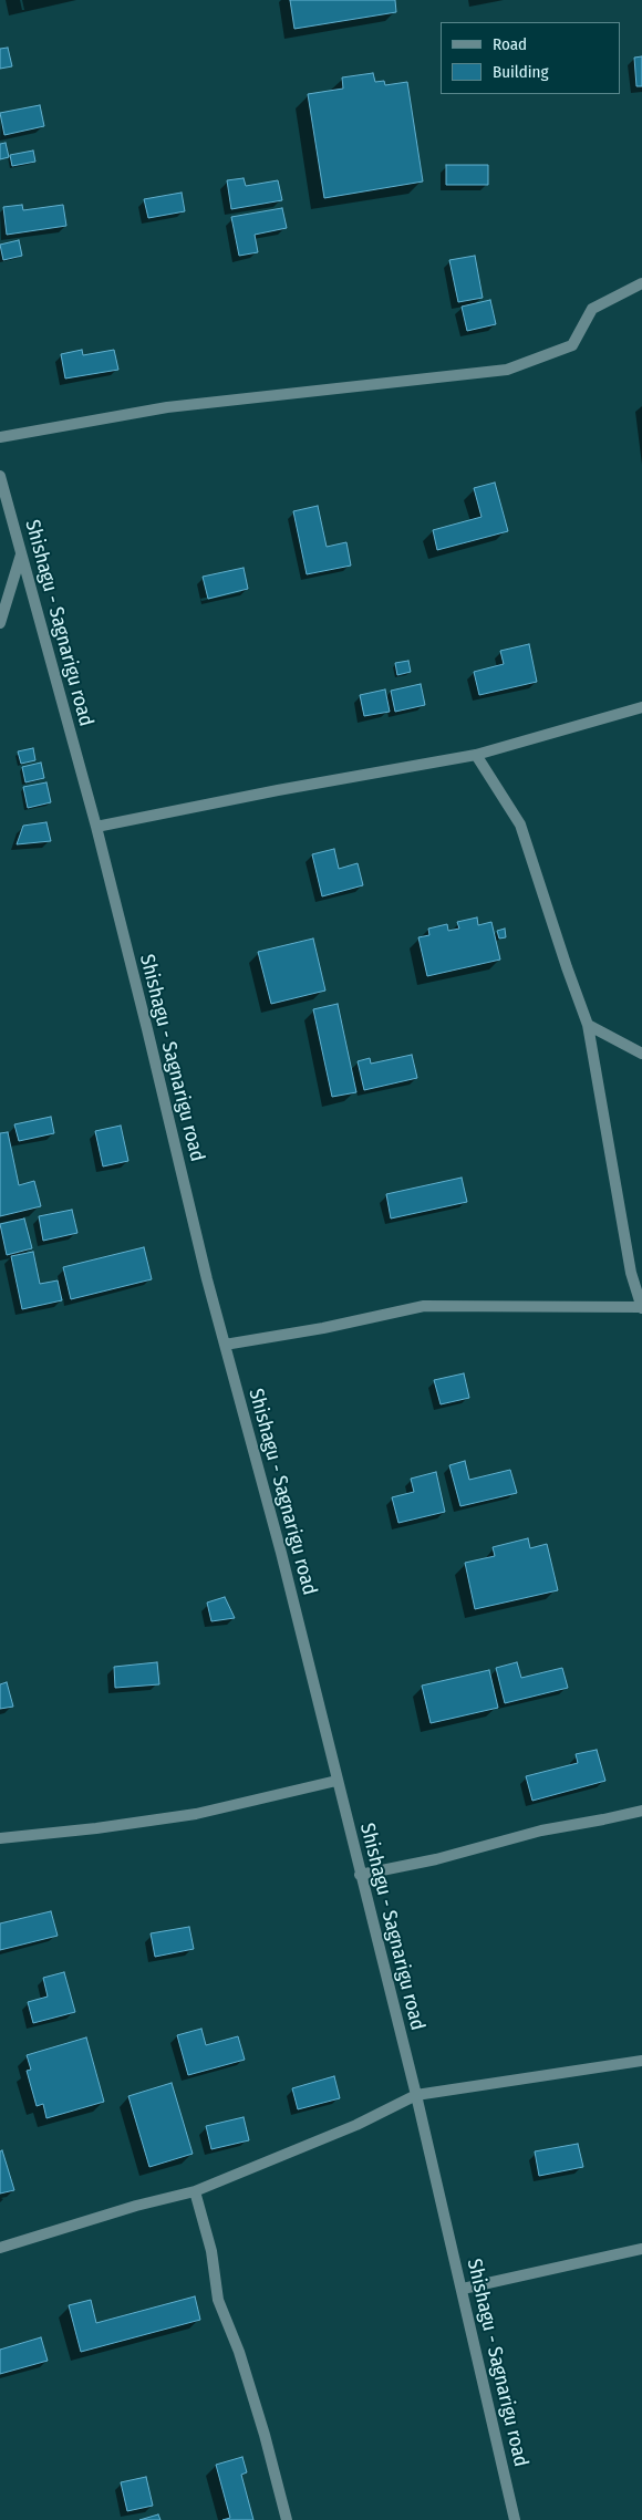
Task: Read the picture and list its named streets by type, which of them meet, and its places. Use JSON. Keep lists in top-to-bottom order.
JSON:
{
  "streets": {
    "street": ["Shishagu - Sagnarigu road"]
  },
  "legend": ["Road", "Building"]
}
